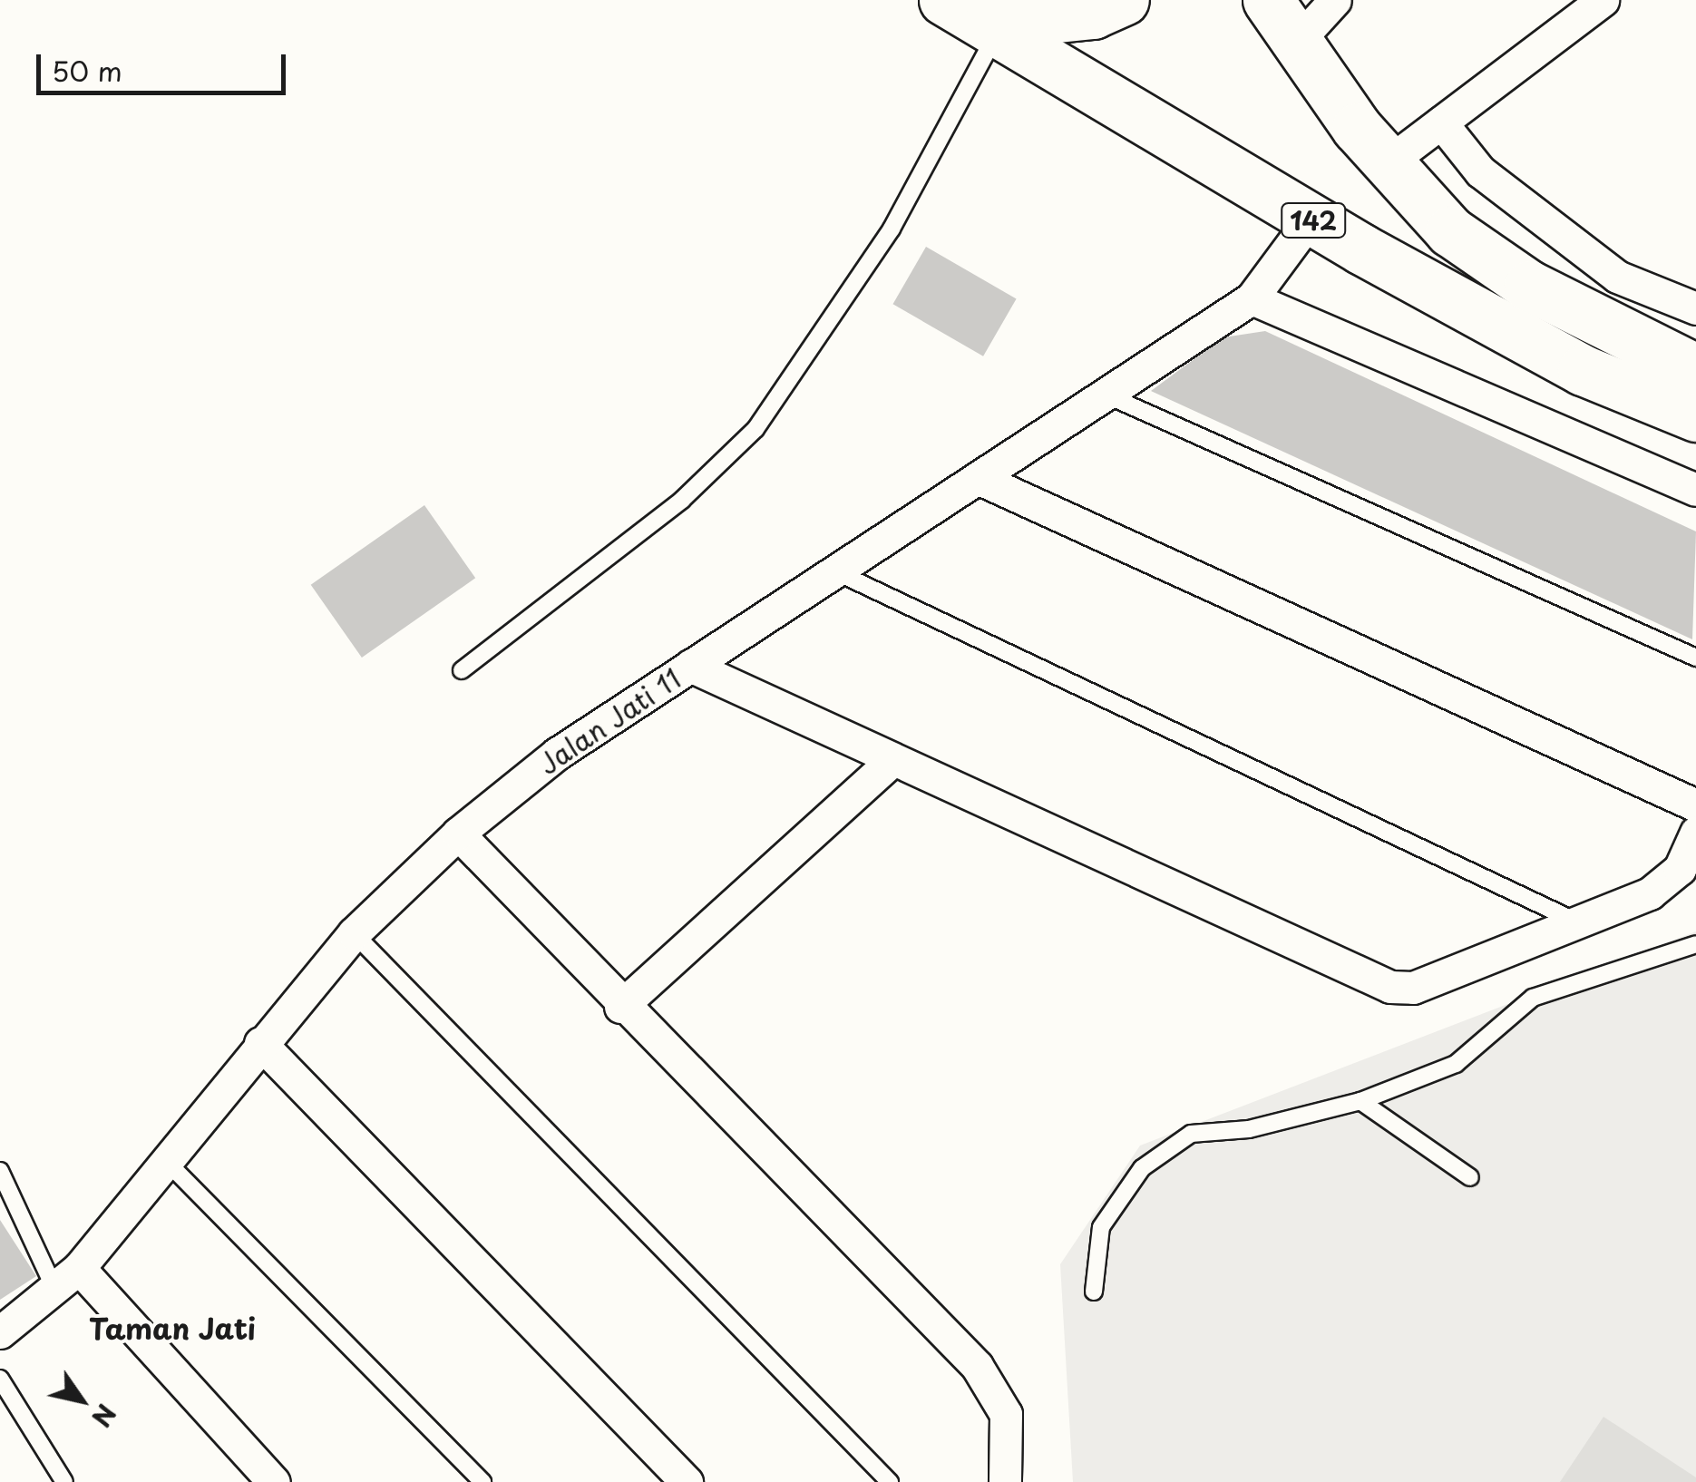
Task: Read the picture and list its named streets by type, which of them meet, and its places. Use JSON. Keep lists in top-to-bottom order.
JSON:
{
  "streets": {
    "main road": ["142"],
    "street": ["Jalan Jati 11"]
  },
  "crossings": [
    ["142", "Jalan Jati 11"]
  ],
  "districts": ["Taman Jati"],
  "scale_bar": "50 m",
  "north": "bottom right"
}
